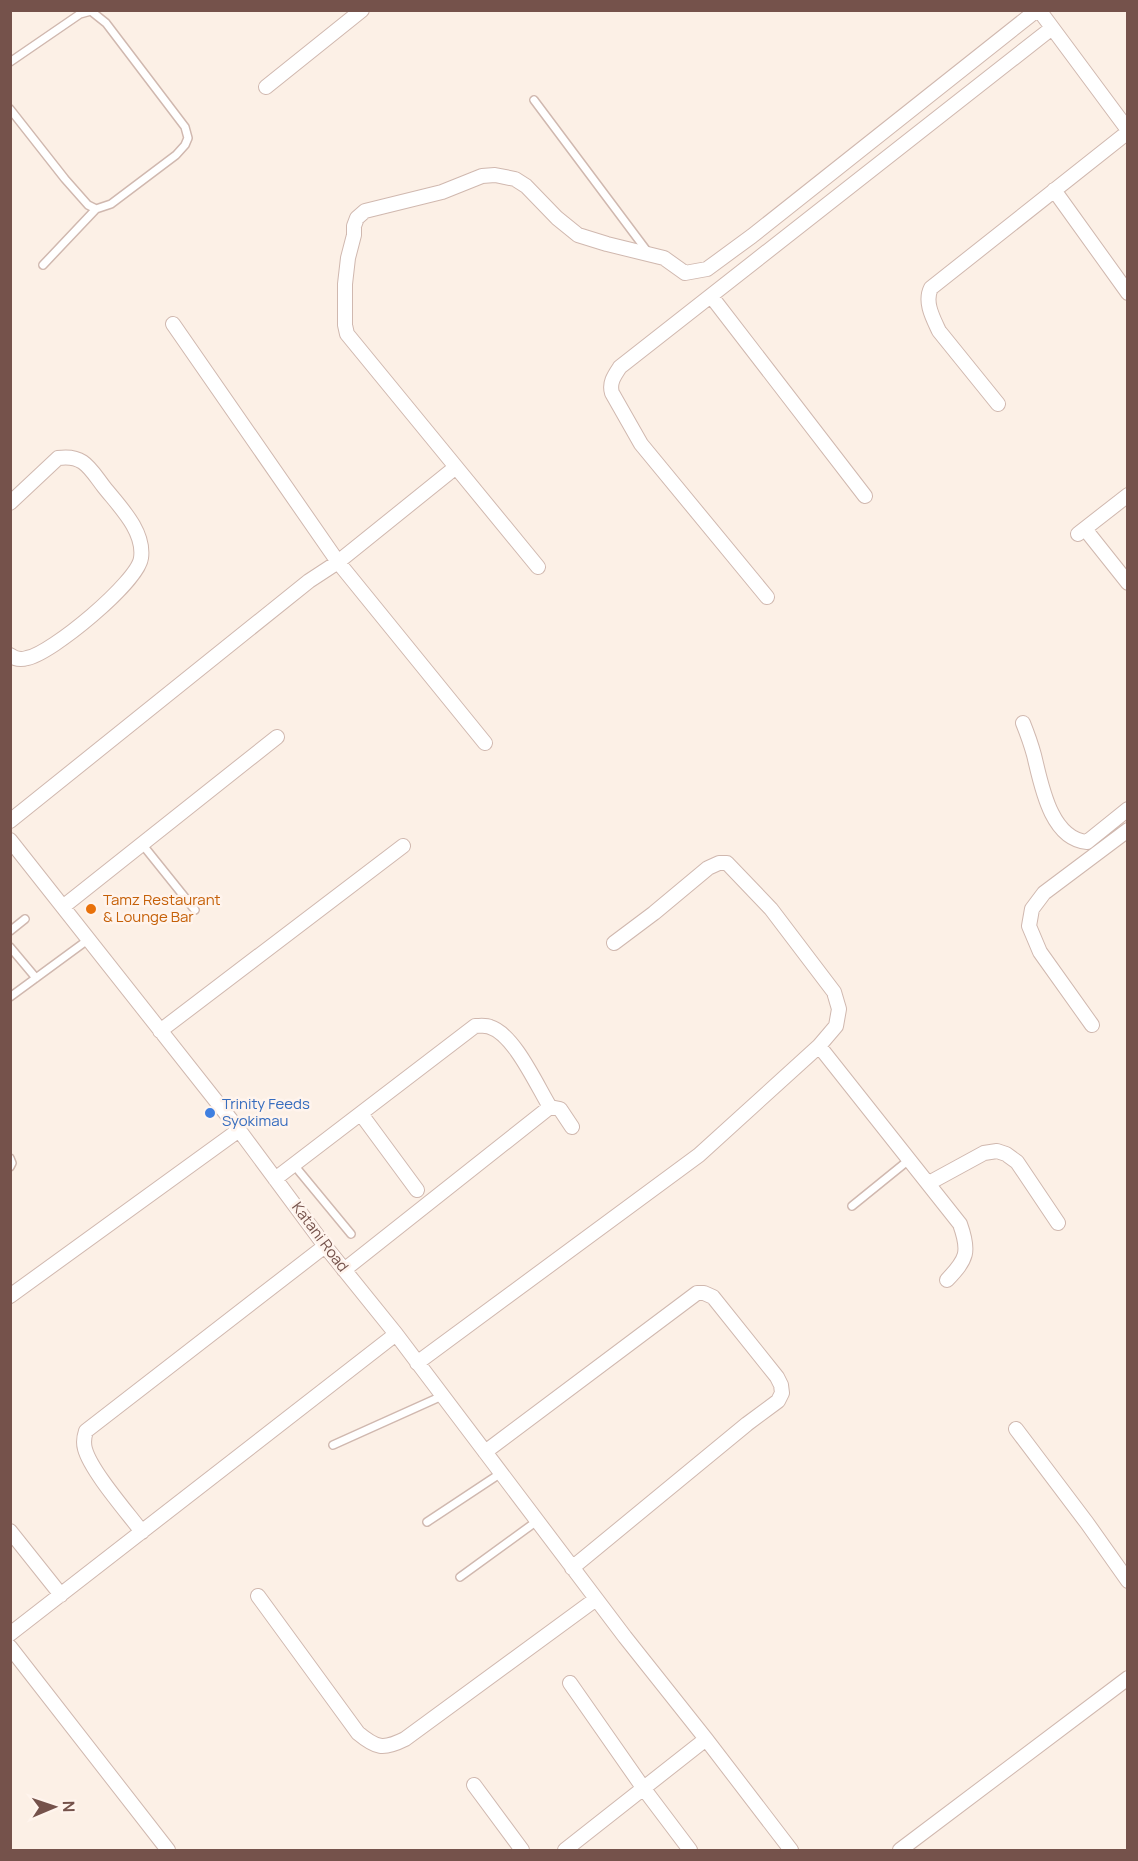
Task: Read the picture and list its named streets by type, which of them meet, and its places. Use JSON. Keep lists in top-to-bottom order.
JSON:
{
  "streets": {
    "street": ["Katani Road"]
  },
  "places": ["Tamz Restaurant & Lounge Bar", "Trinity Feeds Syokimau"],
  "north": "right"
}
